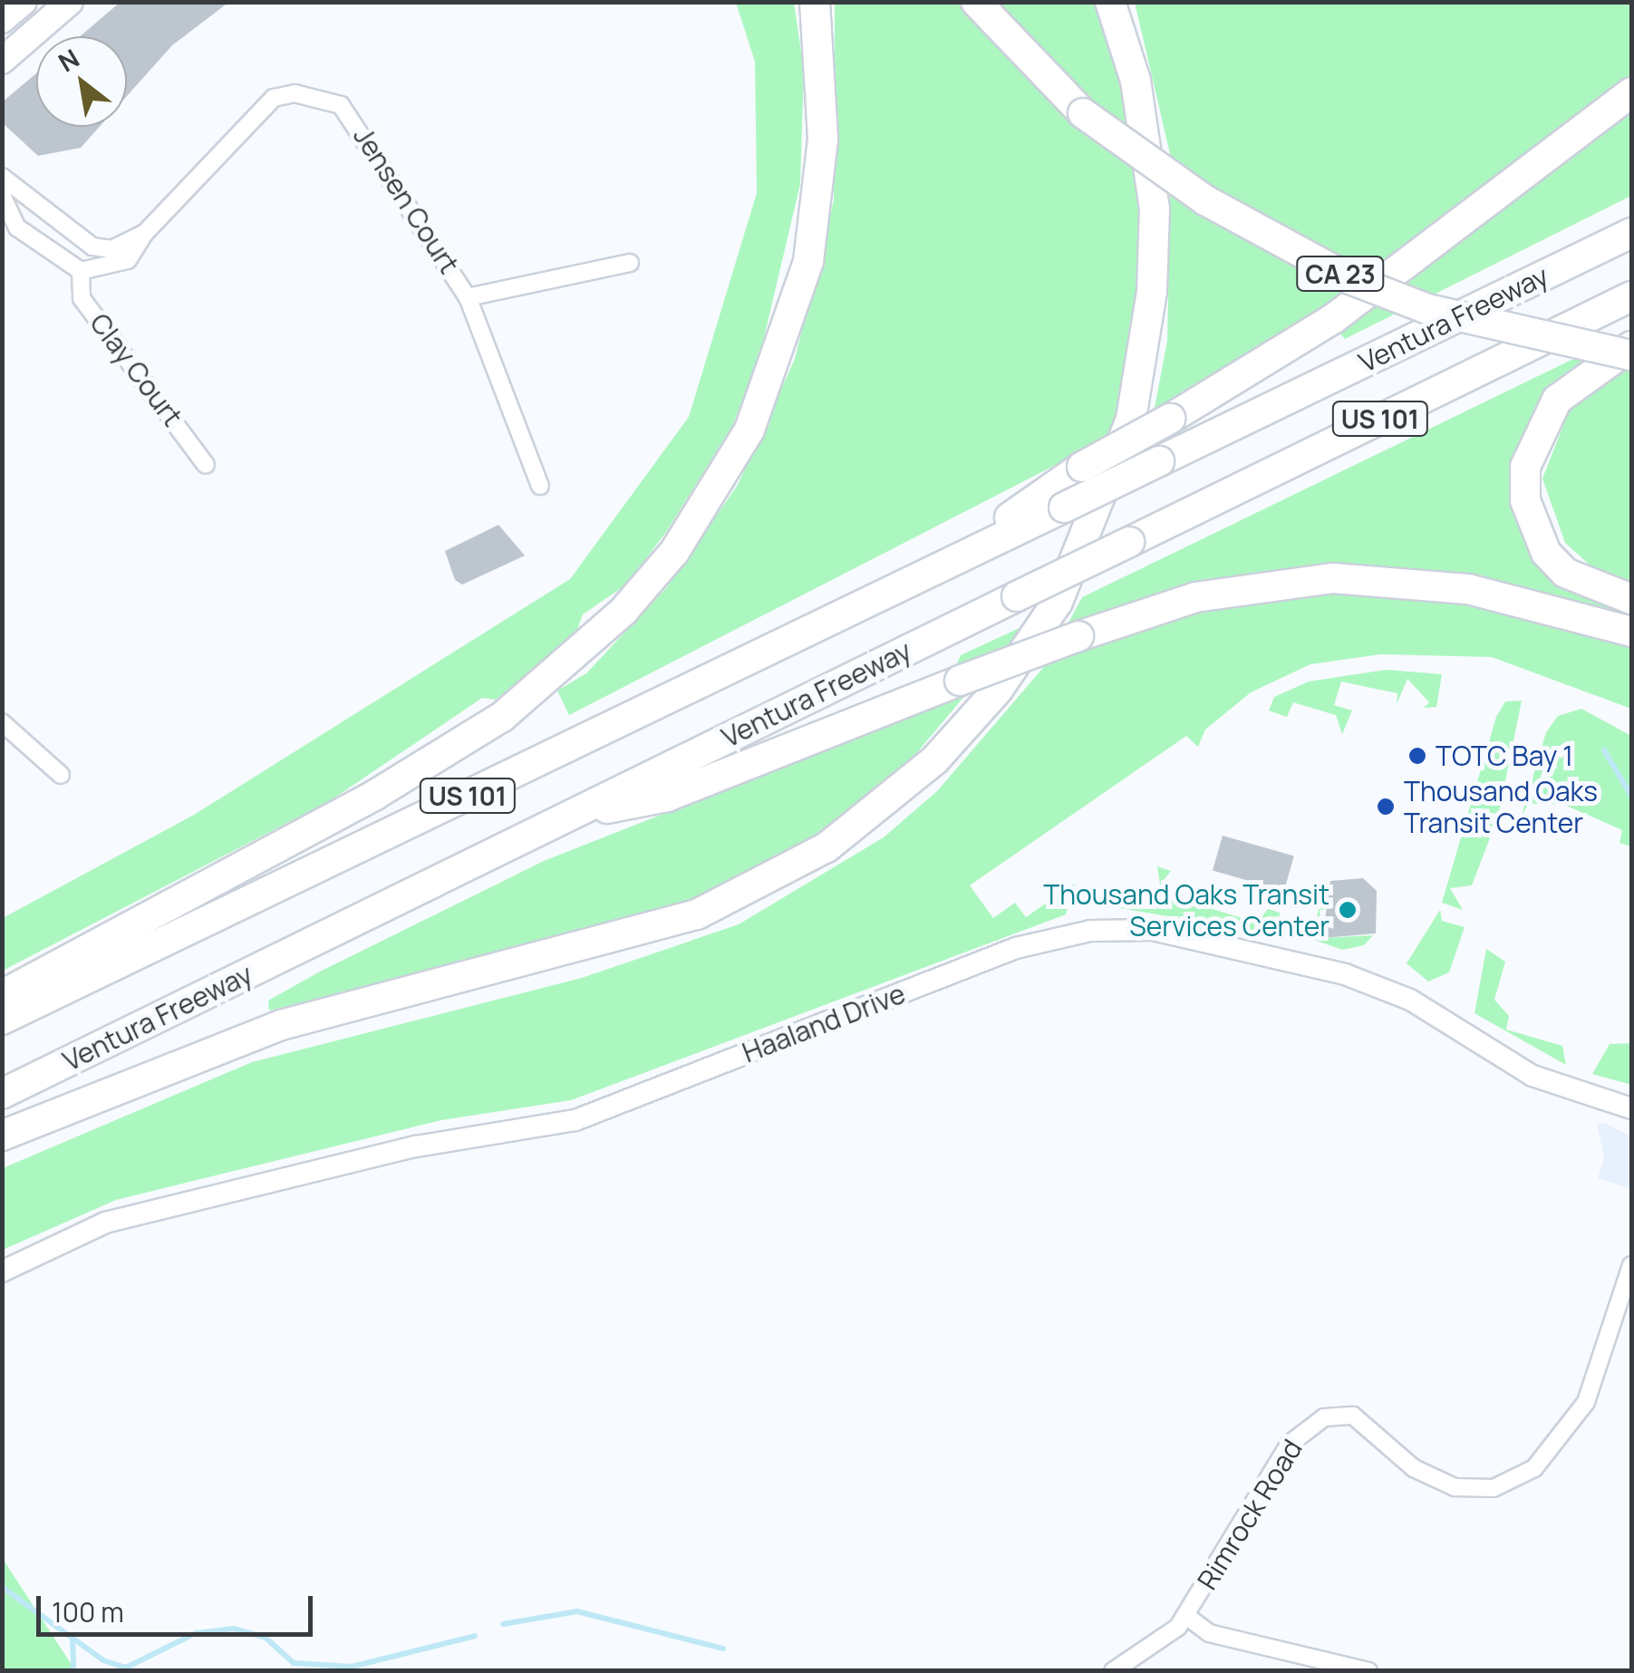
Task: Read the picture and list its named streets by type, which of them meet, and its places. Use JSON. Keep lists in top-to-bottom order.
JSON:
{
  "streets": {
    "highway": ["CA 23", "Ventura Freeway", "US 101"],
    "street": [
      "Jensen Court",
      "Clay Court",
      "Haaland Drive",
      "Rimrock Road"
    ]
  },
  "crossings": [
    ["Jensen Court", "Clay Court"]
  ],
  "places": ["TOTC Bay 1", "Thousand Oaks Transit Center", "Thousand Oaks Transit Services Center"],
  "scale_bar": "100 m",
  "north": "top left"
}
